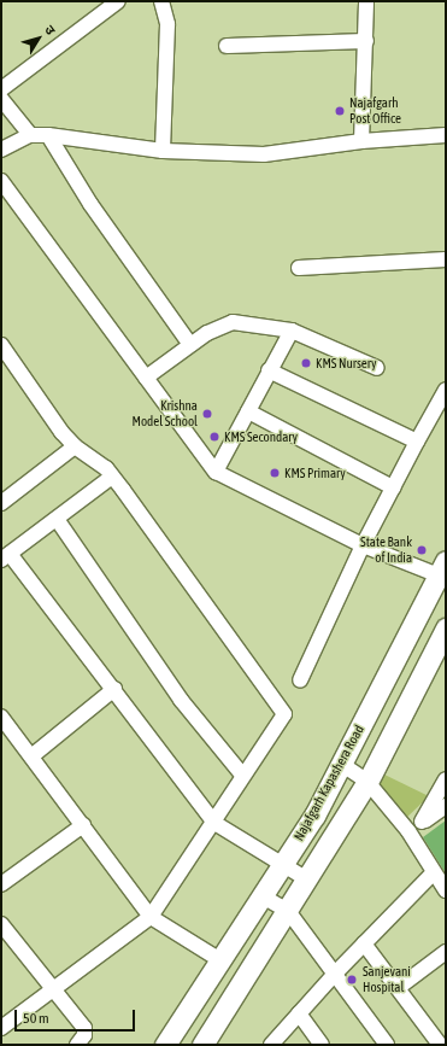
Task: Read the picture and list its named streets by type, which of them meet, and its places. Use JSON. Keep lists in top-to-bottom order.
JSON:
{
  "streets": {
    "main road": ["Najafgarh Kapashera Road"]
  },
  "places": [
    "Najafgarh Post Office",
    "KMS Nursery",
    "Krishna Model School",
    "KMS Secondary",
    "KMS Primary",
    "State Bank of India",
    "Sanjevani Hospital"
  ],
  "scale_bar": "50 m",
  "north": "top right"
}
